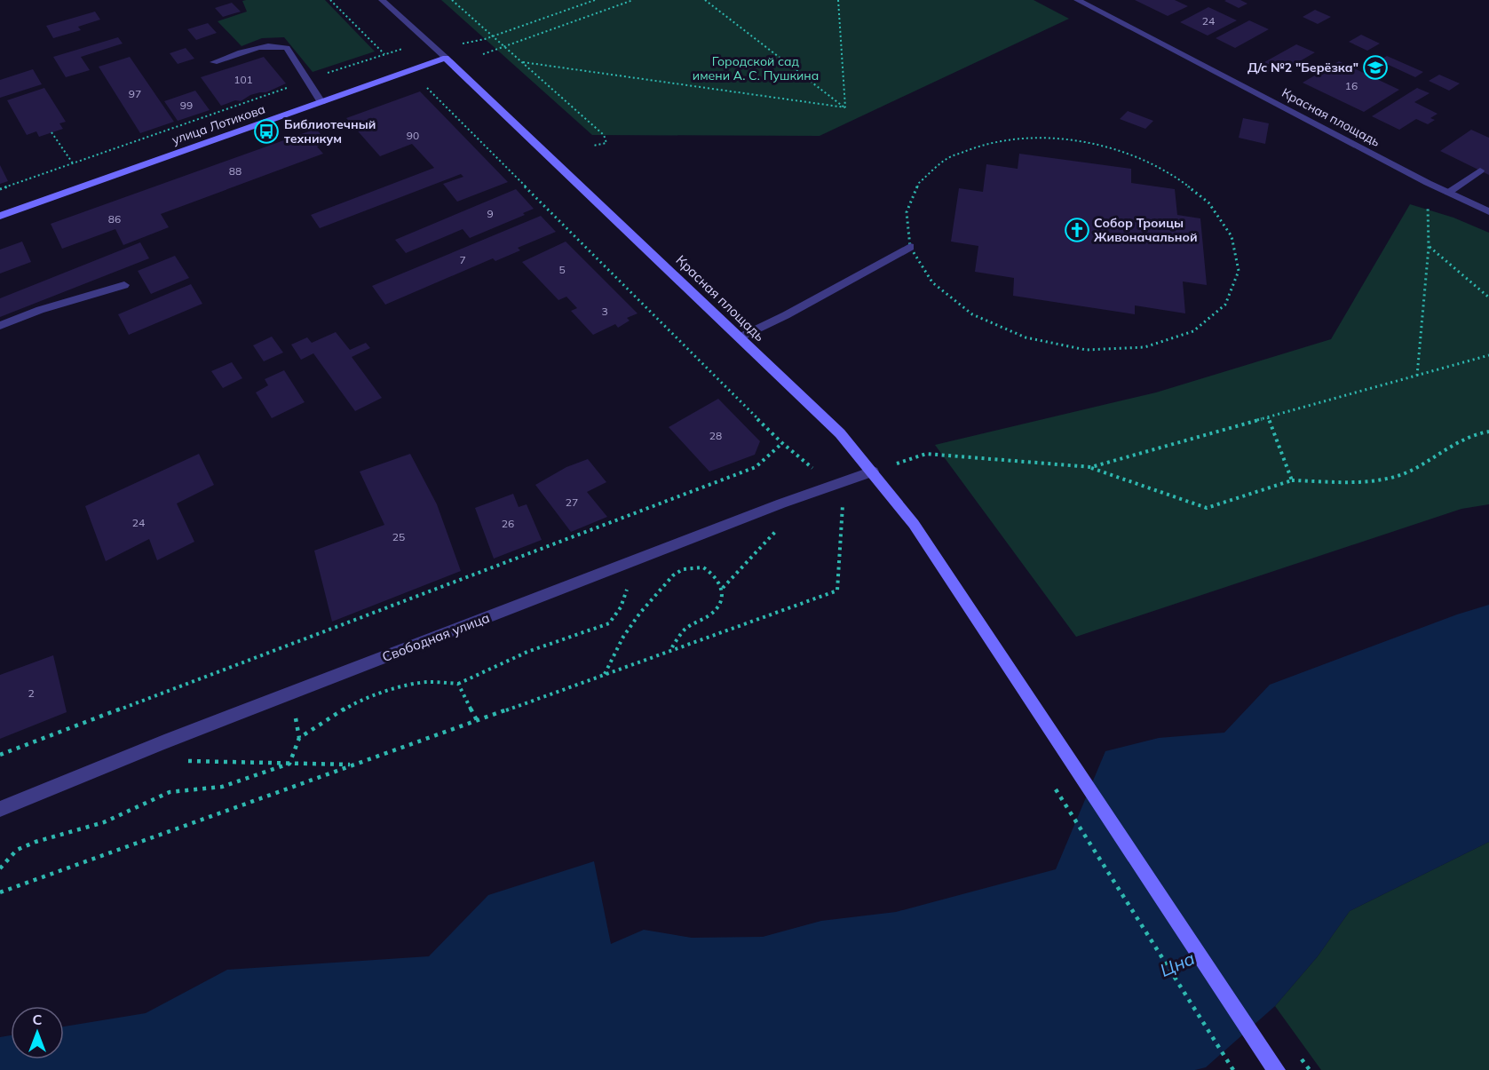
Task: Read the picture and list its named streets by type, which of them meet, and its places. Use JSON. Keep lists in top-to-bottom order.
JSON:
{
  "streets": {
    "main road": ["Красная площадь", "улица Лотикова"],
    "street": ["Свободная улица"]
  },
  "crossings": [
    ["Красная площадь", "улица Лотикова"],
    ["Красная площадь", "Свободная улица"]
  ],
  "water": ["Цна"],
  "parks": ["Городской сад имени А. С. Пушкина"],
  "places": {
    "school or university": ["Д/с №2 \"Берёзка\""],
    "bus stop": ["Библиотечный техникум"],
    "church": ["Собор Троицы Живоначальной"]
  },
  "house_numbers": [
    "24",
    "101",
    "16",
    "97",
    "99",
    "90",
    "88",
    "9",
    "86",
    "7",
    "5",
    "3",
    "28",
    "27",
    "24",
    "26",
    "25",
    "2"
  ],
  "north": "top"
}
